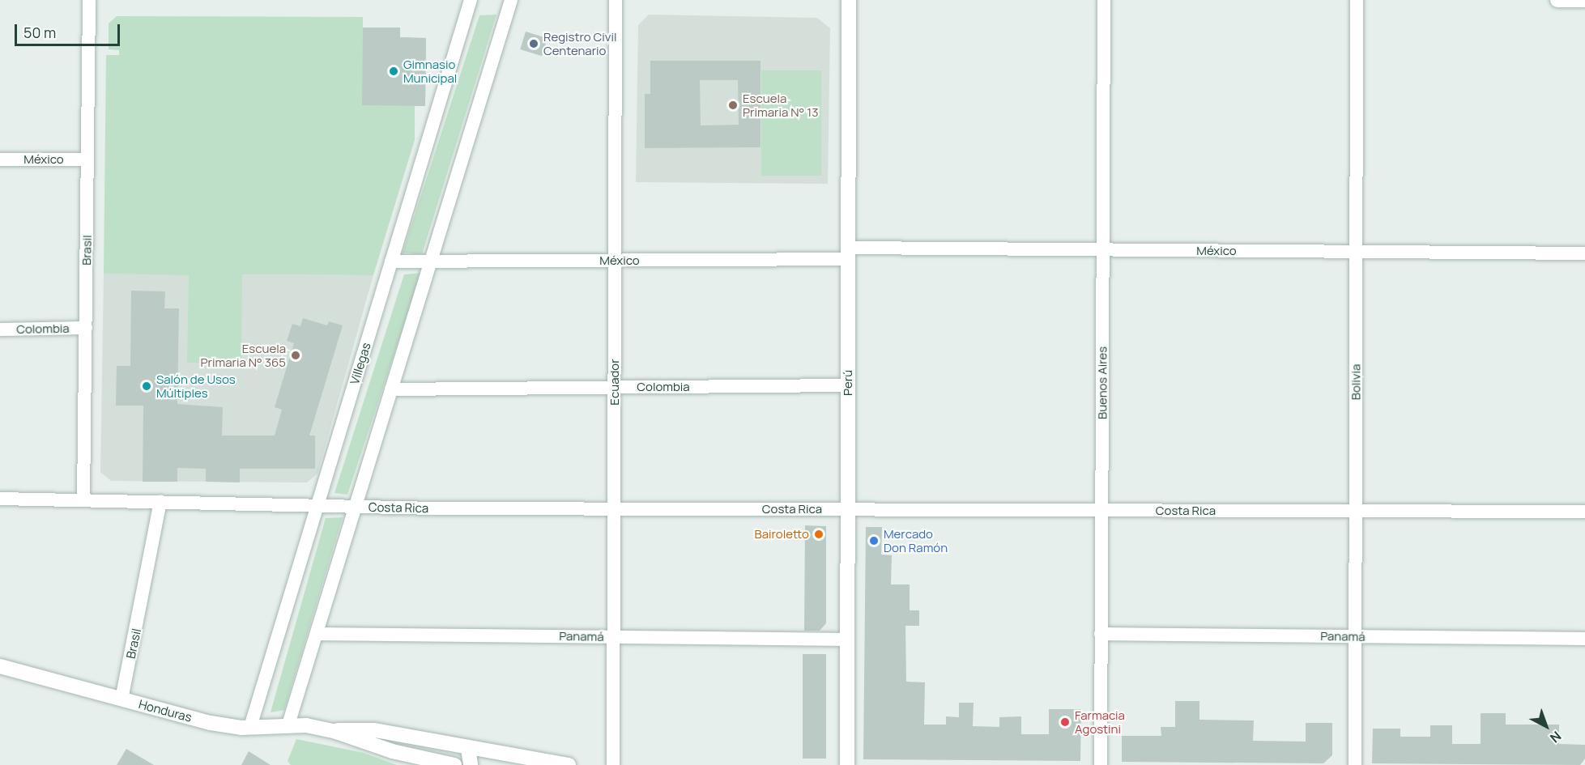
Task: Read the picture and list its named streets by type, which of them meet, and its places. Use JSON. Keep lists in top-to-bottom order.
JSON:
{
  "streets": {
    "main road": ["Perú", "Honduras"],
    "street": [
      "México",
      "Brasil",
      "Colombia",
      "Villegas",
      "Ecuador",
      "Bolivia",
      "Buenos Aires",
      "Costa Rica",
      "Panamá"
    ]
  },
  "crossings": [
    ["México", "Brasil"],
    ["México", "Villegas"],
    ["México", "Ecuador"],
    ["México", "Bolivia"],
    ["México", "Perú"],
    ["México", "Buenos Aires"],
    ["Brasil", "Colombia"],
    ["Brasil", "Costa Rica"],
    ["Brasil", "Honduras"],
    ["Colombia", "Ecuador"],
    ["Colombia", "Perú"],
    ["Villegas", "Costa Rica"],
    ["Villegas", "Honduras"],
    ["Ecuador", "Costa Rica"],
    ["Ecuador", "Panamá"],
    ["Bolivia", "Costa Rica"],
    ["Bolivia", "Panamá"],
    ["Perú", "Costa Rica"],
    ["Perú", "Panamá"],
    ["Buenos Aires", "Costa Rica"],
    ["Buenos Aires", "Panamá"]
  ],
  "places": [
    "Registro Civil Centenario",
    "Gimnasio Municipal",
    "Escuela Primaria N° 13",
    "Escuela Primaria N° 365",
    "Salón de Usos Múltiples",
    "Bairoletto",
    "Mercado Don Ramón",
    "Farmacia Agostini"
  ],
  "scale_bar": "50 m",
  "north": "bottom right"
}
